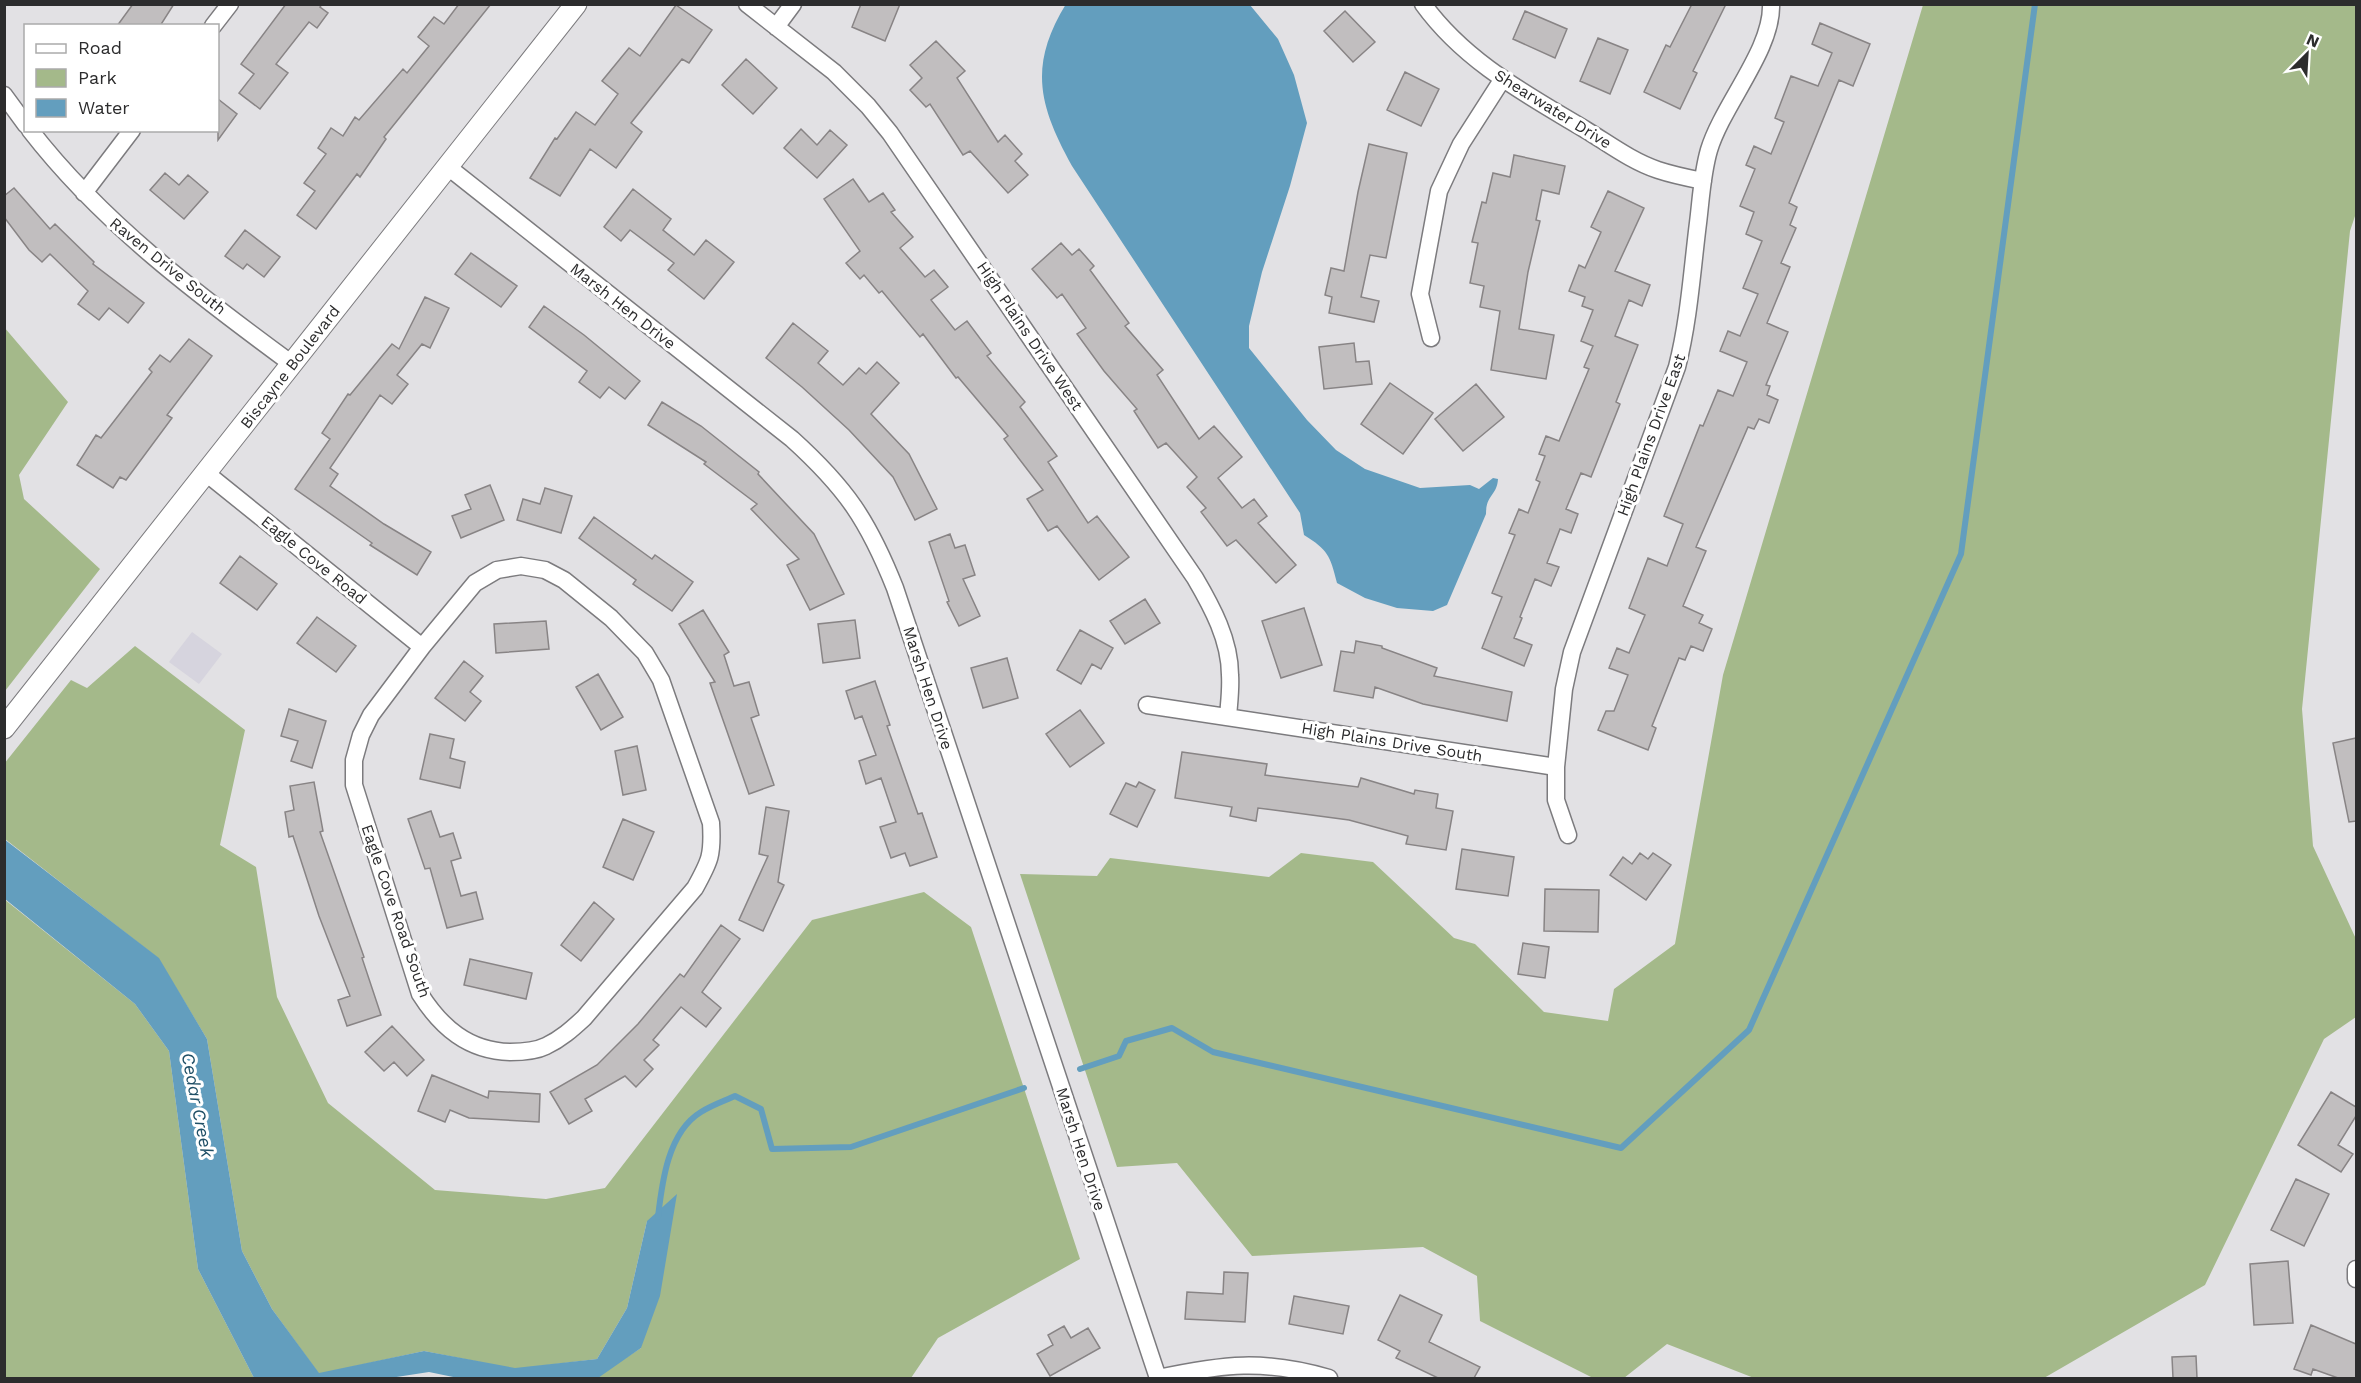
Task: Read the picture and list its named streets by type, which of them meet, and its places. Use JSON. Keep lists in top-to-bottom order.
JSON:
{
  "streets": {
    "street": [
      "Shearwater Drive",
      "Raven Drive South",
      "Marsh Hen Drive",
      "High Plains Drive West",
      "Biscayne Boulevard",
      "High Plains Drive East",
      "Eagle Cove Road",
      "High Plains Drive South",
      "Eagle Cove Road South"
    ]
  },
  "crossings": [
    ["Shearwater Drive", "High Plains Drive East"],
    ["Raven Drive South", "Biscayne Boulevard"],
    ["Marsh Hen Drive", "Biscayne Boulevard"],
    ["High Plains Drive West", "High Plains Drive South"],
    ["Biscayne Boulevard", "Eagle Cove Road"],
    ["High Plains Drive East", "High Plains Drive South"],
    ["Eagle Cove Road", "Eagle Cove Road South"]
  ],
  "water": ["Cedar Creek"],
  "legend": ["Road", "Park", "Water"],
  "north": "top right"
}
